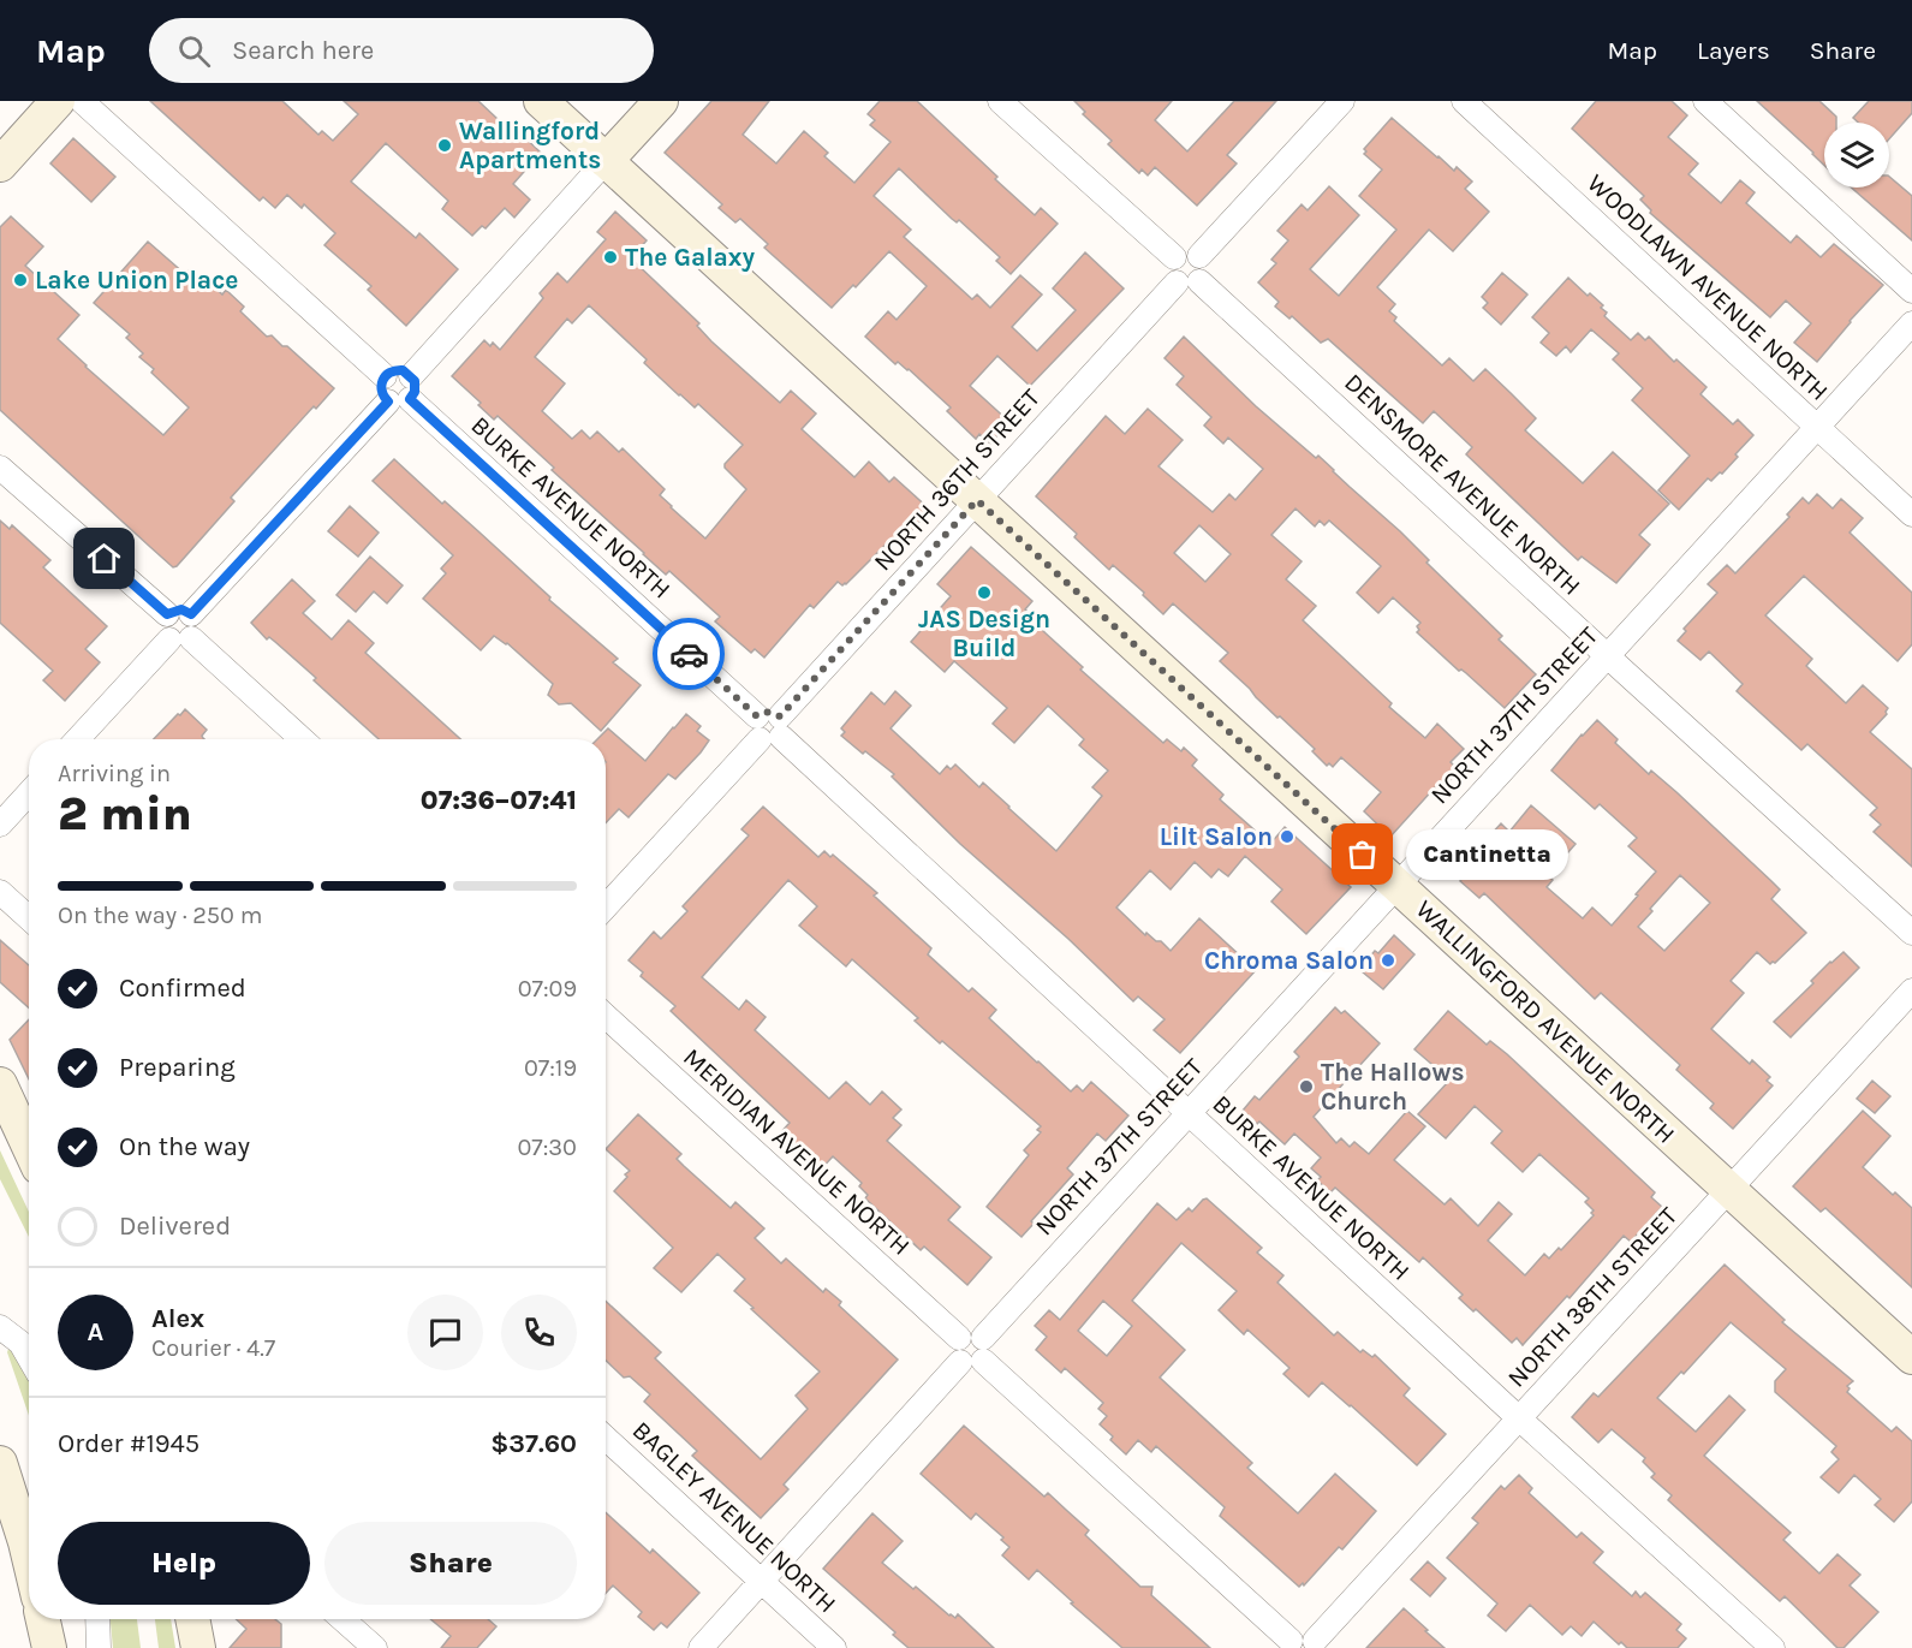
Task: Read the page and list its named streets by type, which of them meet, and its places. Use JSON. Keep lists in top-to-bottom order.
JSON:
{
  "streets": {
    "street": [
      "WOODLAWN AVENUE NORTH",
      "NORTH 36TH STREET",
      "DENSMORE AVENUE NORTH",
      "BURKE AVENUE NORTH",
      "NORTH 37TH STREET",
      "WALLINGFORD AVENUE NORTH",
      "MERIDIAN AVENUE NORTH",
      "NORTH 38TH STREET",
      "BAGLEY AVENUE NORTH"
    ]
  },
  "crossings": [
    ["WOODLAWN AVENUE NORTH", "NORTH 37TH STREET"],
    ["NORTH 36TH STREET", "DENSMORE AVENUE NORTH"],
    ["NORTH 36TH STREET", "BURKE AVENUE NORTH"],
    ["NORTH 36TH STREET", "WALLINGFORD AVENUE NORTH"],
    ["DENSMORE AVENUE NORTH", "NORTH 37TH STREET"],
    ["BURKE AVENUE NORTH", "NORTH 37TH STREET"],
    ["BURKE AVENUE NORTH", "NORTH 38TH STREET"],
    ["NORTH 37TH STREET", "WALLINGFORD AVENUE NORTH"],
    ["NORTH 37TH STREET", "MERIDIAN AVENUE NORTH"],
    ["NORTH 37TH STREET", "BAGLEY AVENUE NORTH"],
    ["WALLINGFORD AVENUE NORTH", "NORTH 38TH STREET"]
  ],
  "places": [
    "Wallingford Apartments",
    "The Galaxy",
    "Lake Union Place",
    "JAS Design Build",
    "Lilt Salon",
    "Cantinetta",
    "Chroma Salon",
    "The Hallows Church"
  ],
  "page": {
    "header": "Map",
    "search": "Search here",
    "nav": ["Map", "Layers", "Share"],
    "heading": ["2 min", "Arriving in", "07:36–07:41"],
    "panel": [
      "Alex",
      "Courier · 4.7",
      "Order #1945",
      "$37.60"
    ],
    "bubble": "Cantinetta",
    "bar": "On the way · 250 m",
    "list": [
      ["Confirmed", "07:09"],
      ["Preparing", "07:19"],
      ["On the way", "07:30"],
      "Delivered"
    ],
    "round": "A",
    "buttons": ["Help", "Share"]
  }
}
